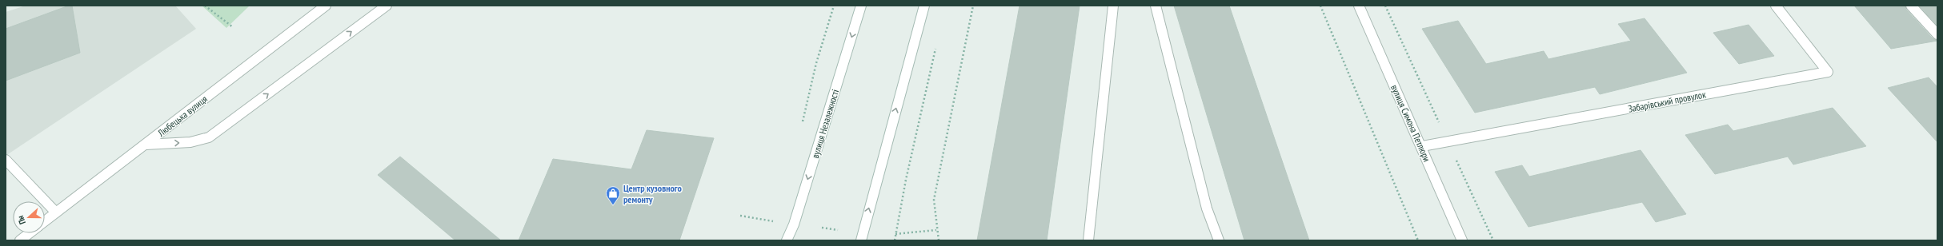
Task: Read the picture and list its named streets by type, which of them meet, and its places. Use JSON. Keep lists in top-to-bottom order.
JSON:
{
  "streets": {
    "street": [
      "Забарівський провулок",
      "Любецька вулиця",
      "вулиця Симона Петлюри",
      "вулиця Незалежності"
    ]
  },
  "crossings": [
    ["Забарівський провулок", "вулиця Симона Петлюри"]
  ],
  "places": {
    "shop": ["Центр кузовного ремонту"]
  },
  "north": "left"
}
